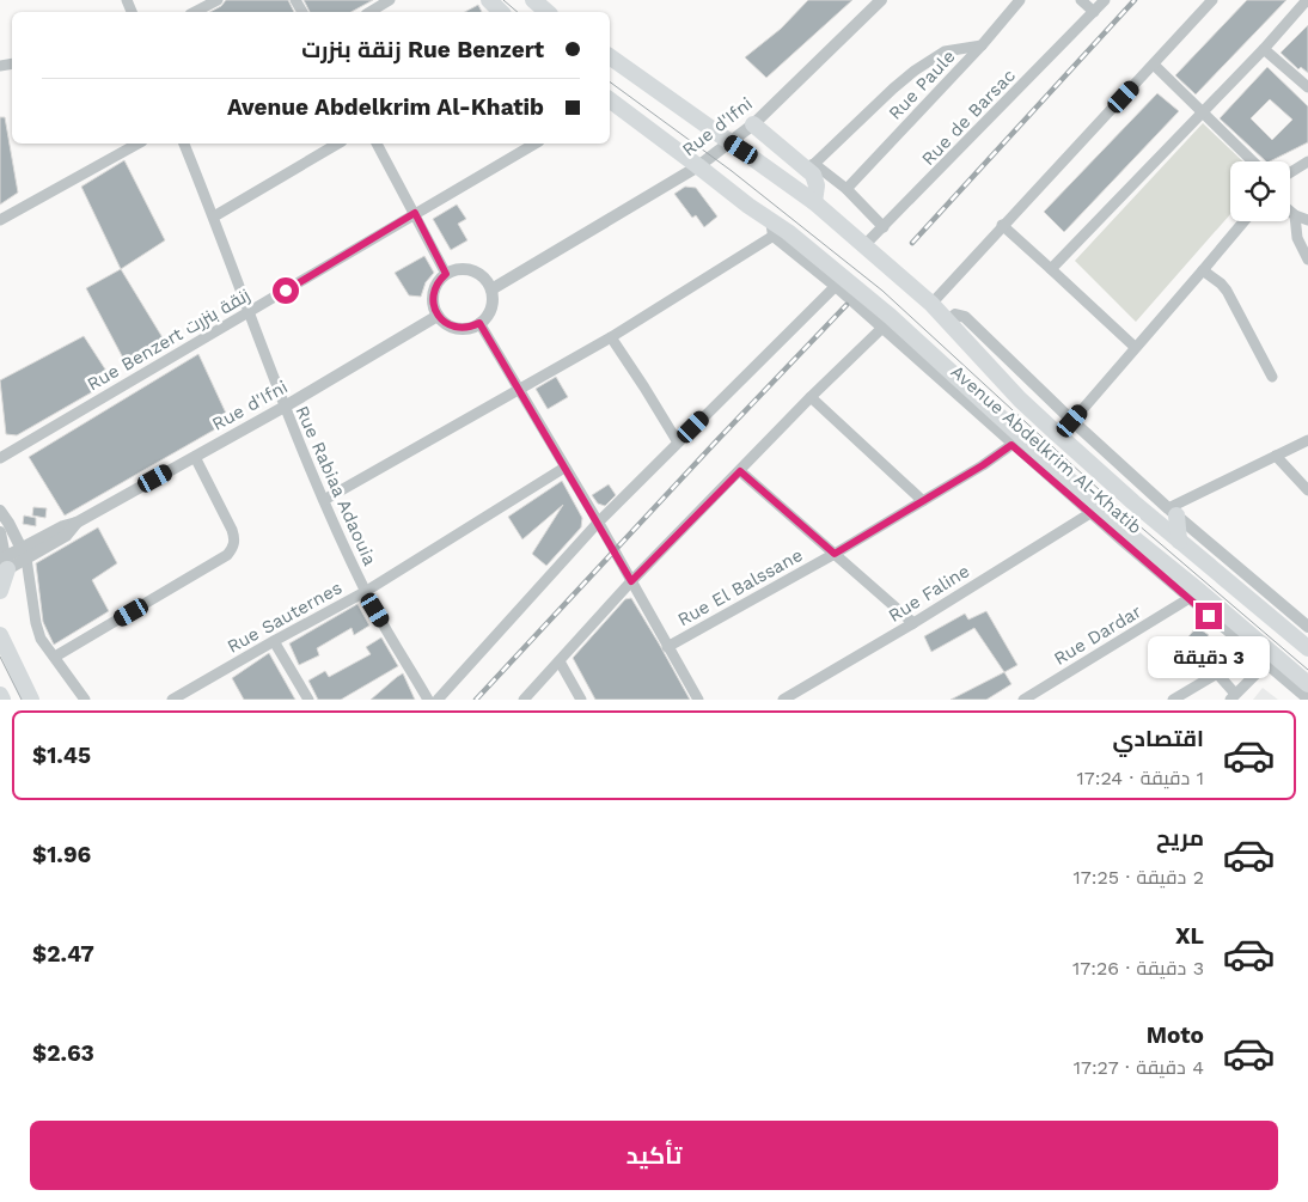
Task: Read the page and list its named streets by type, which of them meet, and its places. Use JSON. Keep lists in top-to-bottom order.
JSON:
{
  "streets": {
    "street": [
      "Rue Paule",
      "Rue de Barsac",
      "Rue d'Ifni",
      "Rue Benzert زنقة بنزرت",
      "Avenue Abdelkrim Al-Khatib",
      "Rue Rabiaa Adaouia",
      "Rue El Balssane",
      "Rue Faline",
      "Rue Sauternes",
      "Rue Dardar"
    ]
  },
  "crossings": [
    ["Rue d'Ifni", "Rue Rabiaa Adaouia"],
    ["Rue Benzert زنقة بنزرت", "Rue Rabiaa Adaouia"],
    ["Avenue Abdelkrim Al-Khatib", "Rue El Balssane"],
    ["Avenue Abdelkrim Al-Khatib", "Rue Faline"],
    ["Avenue Abdelkrim Al-Khatib", "Rue Dardar"],
    ["Rue Rabiaa Adaouia", "Rue Sauternes"]
  ],
  "page": {
    "banner": ["Rue Benzert زنقة بنزرت", "Avenue Abdelkrim Al-Khatib"],
    "bubble": "3 دقيقة",
    "list": [
      {
        "name": "اقتصادي",
        "note": "1 دقيقة · 17:24",
        "value": "$1.45"
      },
      {
        "name": "مريح",
        "note": "2 دقيقة · 17:25",
        "value": "$1.96"
      },
      {
        "name": "XL",
        "note": "3 دقيقة · 17:26",
        "value": "$2.47"
      },
      {
        "name": "Moto",
        "note": "4 دقيقة · 17:27",
        "value": "$2.63"
      }
    ],
    "buttons": "تأكيد"
  }
}
